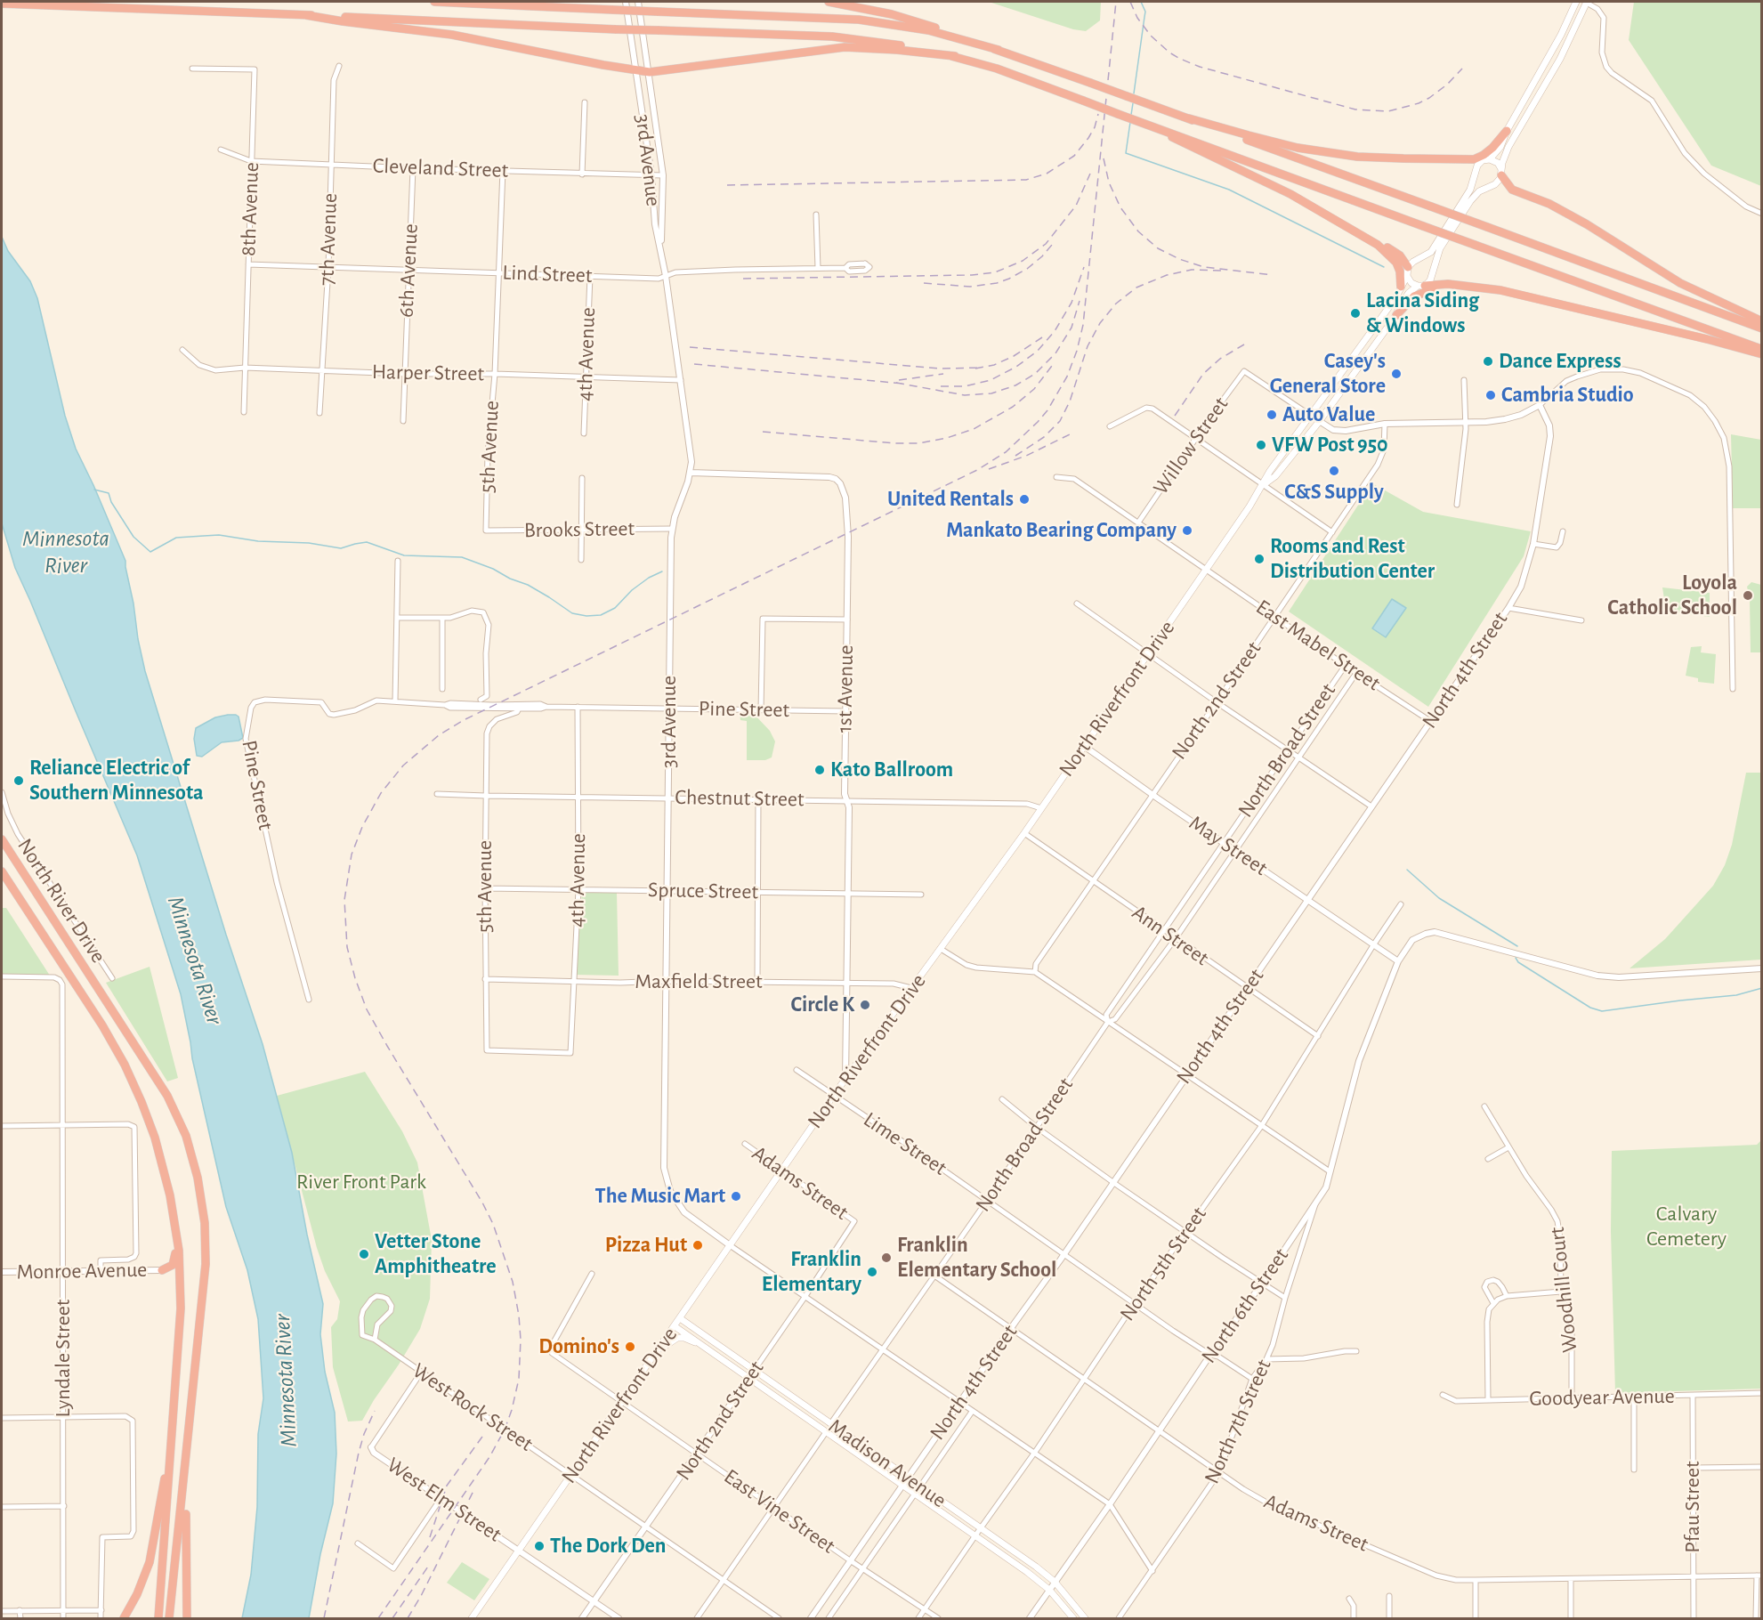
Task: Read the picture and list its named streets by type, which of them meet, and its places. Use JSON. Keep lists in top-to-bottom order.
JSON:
{
  "streets": {
    "main road": ["North Riverfront Drive", "Madison Avenue"],
    "street": [
      "3rd Avenue",
      "Cleveland Street",
      "8th Avenue",
      "7th Avenue",
      "6th Avenue",
      "Lind Street",
      "4th Avenue",
      "Harper Street",
      "Willow Street",
      "5th Avenue",
      "Brooks Street",
      "East Mabel Street",
      "North 4th Street",
      "1st Avenue",
      "North 2nd Street",
      "Pine Street",
      "North Broad Street",
      "Chestnut Street",
      "May Street",
      "Spruce Street",
      "North River Drive",
      "Ann Street",
      "Maxfield Street",
      "Lime Street",
      "Adams Street",
      "North 5th Street",
      "Monroe Avenue",
      "Woodhill Court",
      "North 6th Street",
      "Lyndale Street",
      "Goodyear Avenue",
      "West Rock Street",
      "North 7th Street",
      "West Elm Street",
      "Pfau Street",
      "East Vine Street"
    ]
  },
  "crossings": [
    ["3rd Avenue", "Cleveland Street"],
    ["3rd Avenue", "Lind Street"],
    ["3rd Avenue", "Harper Street"],
    ["3rd Avenue", "Brooks Street"],
    ["3rd Avenue", "1st Avenue"],
    ["3rd Avenue", "North Riverfront Drive"],
    ["3rd Avenue", "Pine Street"],
    ["3rd Avenue", "Chestnut Street"],
    ["3rd Avenue", "Spruce Street"],
    ["3rd Avenue", "Maxfield Street"],
    ["Cleveland Street", "8th Avenue"],
    ["Cleveland Street", "7th Avenue"],
    ["Cleveland Street", "6th Avenue"],
    ["Cleveland Street", "5th Avenue"],
    ["8th Avenue", "Lind Street"],
    ["8th Avenue", "Harper Street"],
    ["7th Avenue", "Lind Street"],
    ["7th Avenue", "Harper Street"],
    ["6th Avenue", "Lind Street"],
    ["6th Avenue", "Harper Street"],
    ["Lind Street", "4th Avenue"],
    ["Lind Street", "5th Avenue"],
    ["4th Avenue", "Harper Street"],
    ["4th Avenue", "5th Avenue"],
    ["4th Avenue", "Pine Street"],
    ["4th Avenue", "Chestnut Street"],
    ["4th Avenue", "Spruce Street"],
    ["4th Avenue", "Maxfield Street"],
    ["Harper Street", "5th Avenue"],
    ["Willow Street", "East Mabel Street"],
    ["Willow Street", "North Riverfront Drive"],
    ["5th Avenue", "Brooks Street"],
    ["5th Avenue", "Pine Street"],
    ["5th Avenue", "Chestnut Street"],
    ["5th Avenue", "Spruce Street"],
    ["5th Avenue", "Maxfield Street"],
    ["East Mabel Street", "North 4th Street"],
    ["East Mabel Street", "North Riverfront Drive"],
    ["East Mabel Street", "North 2nd Street"],
    ["East Mabel Street", "North Broad Street"],
    ["North 4th Street", "May Street"],
    ["North 4th Street", "Ann Street"],
    ["North 4th Street", "Lime Street"],
    ["North 4th Street", "Adams Street"],
    ["North 4th Street", "Madison Avenue"],
    ["North 4th Street", "East Vine Street"],
    ["1st Avenue", "North Riverfront Drive"],
    ["1st Avenue", "Pine Street"],
    ["1st Avenue", "Chestnut Street"],
    ["1st Avenue", "Spruce Street"],
    ["1st Avenue", "Maxfield Street"],
    ["North Riverfront Drive", "Chestnut Street"],
    ["North Riverfront Drive", "May Street"],
    ["North Riverfront Drive", "Ann Street"],
    ["North Riverfront Drive", "Maxfield Street"],
    ["North Riverfront Drive", "Lime Street"],
    ["North Riverfront Drive", "Adams Street"],
    ["North Riverfront Drive", "West Rock Street"],
    ["North Riverfront Drive", "Madison Avenue"],
    ["North Riverfront Drive", "West Elm Street"],
    ["North Riverfront Drive", "East Vine Street"],
    ["North 2nd Street", "May Street"],
    ["North 2nd Street", "Ann Street"],
    ["North 2nd Street", "Adams Street"],
    ["North 2nd Street", "West Rock Street"],
    ["North 2nd Street", "Madison Avenue"],
    ["North 2nd Street", "West Elm Street"],
    ["North 2nd Street", "East Vine Street"],
    ["North Broad Street", "May Street"],
    ["North Broad Street", "Ann Street"],
    ["North Broad Street", "Lime Street"],
    ["North Broad Street", "Adams Street"],
    ["North Broad Street", "Madison Avenue"],
    ["May Street", "North 5th Street"],
    ["May Street", "North 6th Street"],
    ["Ann Street", "North 5th Street"],
    ["Lime Street", "North 5th Street"],
    ["Lime Street", "North 6th Street"],
    ["Lime Street", "North 7th Street"],
    ["Adams Street", "North 5th Street"],
    ["Adams Street", "North 6th Street"],
    ["Adams Street", "North 7th Street"],
    ["Adams Street", "Pfau Street"],
    ["North 5th Street", "Madison Avenue"],
    ["North 5th Street", "East Vine Street"],
    ["Monroe Avenue", "Lyndale Street"],
    ["Woodhill Court", "Goodyear Avenue"],
    ["North 6th Street", "North 7th Street"],
    ["North 6th Street", "Madison Avenue"],
    ["Goodyear Avenue", "Pfau Street"]
  ],
  "water": ["Minnesota River"],
  "parks": ["River Front Park", "Calvary Cemetery"],
  "places": [
    "Lacina Siding & Windows",
    "Dance Express",
    "Casey's General Store",
    "Cambria Studio",
    "Auto Value",
    "VFW Post 950",
    "C&S Supply",
    "United Rentals",
    "Mankato Bearing Company",
    "Rooms and Rest Distribution Center",
    "Loyola Catholic School",
    "Kato Ballroom",
    "Reliance Electric of Southern Minnesota",
    "Circle K",
    "The Music Mart",
    "Pizza Hut",
    "Vetter Stone Amphitheatre",
    "Franklin Elementary School",
    "Franklin Elementary",
    "Domino's",
    "The Dork Den"
  ]
}
